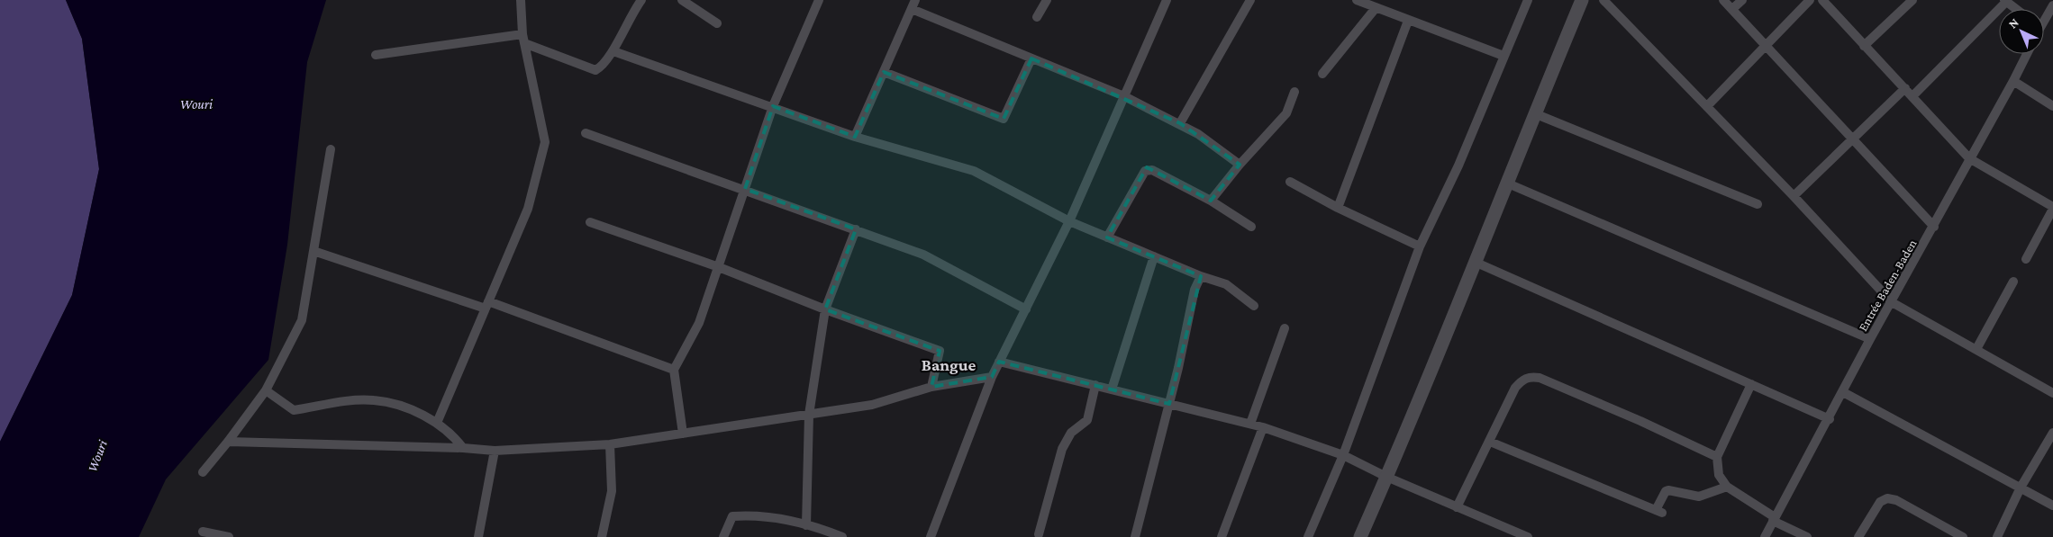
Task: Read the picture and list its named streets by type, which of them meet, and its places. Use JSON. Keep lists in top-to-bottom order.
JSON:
{
  "streets": {
    "street": ["Entrée Baden-Baden"]
  },
  "districts": ["Bangue"],
  "water": ["Wouri"],
  "north": "top left"
}
